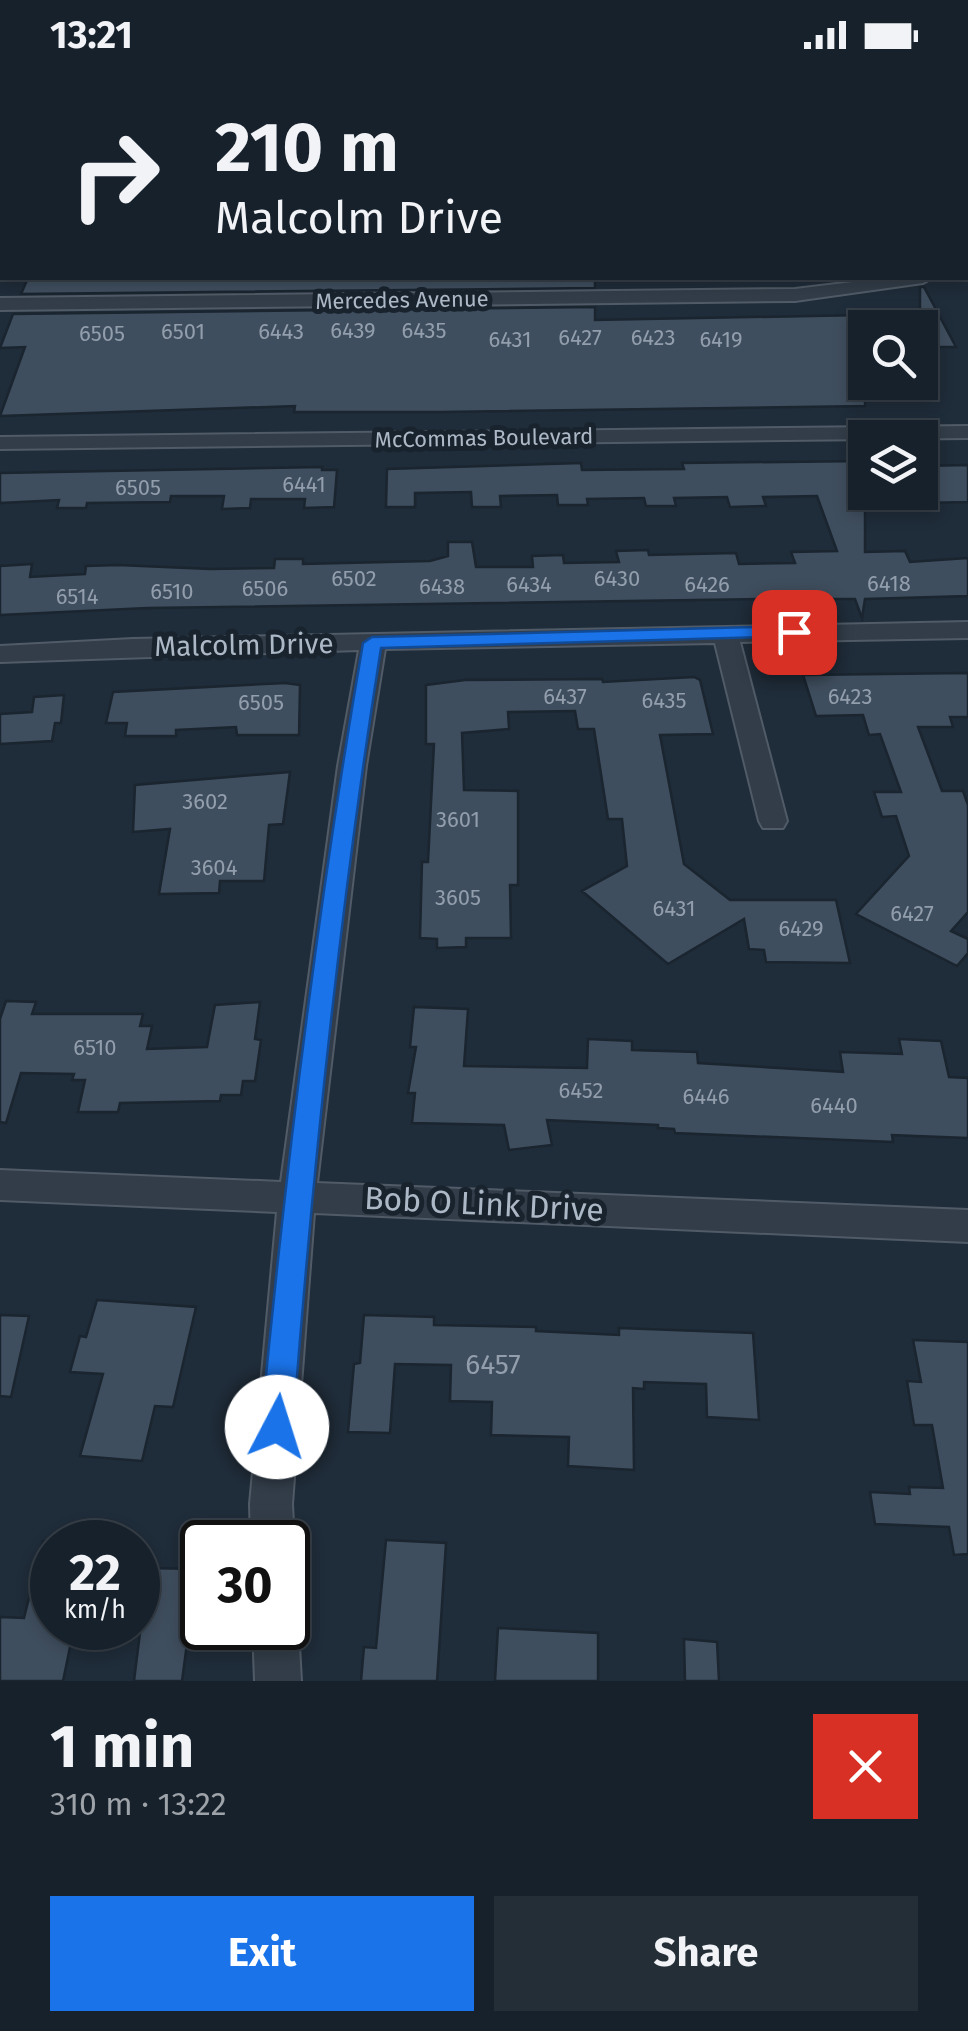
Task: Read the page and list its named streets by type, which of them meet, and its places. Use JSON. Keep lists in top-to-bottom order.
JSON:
{
  "streets": {
    "street": [
      "Mercedes Avenue",
      "McCommas Boulevard",
      "Malcolm Drive",
      "Bob O Link Drive"
    ]
  },
  "house_numbers": [
    "6439",
    "6435",
    "6501",
    "6443",
    "6505",
    "6427",
    "6423",
    "6431",
    "6419",
    "6441",
    "6505",
    "6502",
    "6430",
    "6418",
    "6434",
    "6426",
    "6438",
    "6506",
    "6510",
    "6514",
    "6437",
    "6423",
    "6435",
    "6505",
    "3602",
    "3601",
    "3604",
    "3605",
    "6431",
    "6427",
    "6429",
    "6510",
    "6452",
    "6446",
    "6440",
    "6457"
  ],
  "page": {
    "status": "13:21",
    "turn": ["210 m", "Malcolm Drive"],
    "speed": "22 km/h",
    "limit": "30",
    "heading": ["1 min", "310 m · 13:22"],
    "buttons": ["Exit", "Share"]
  }
}
